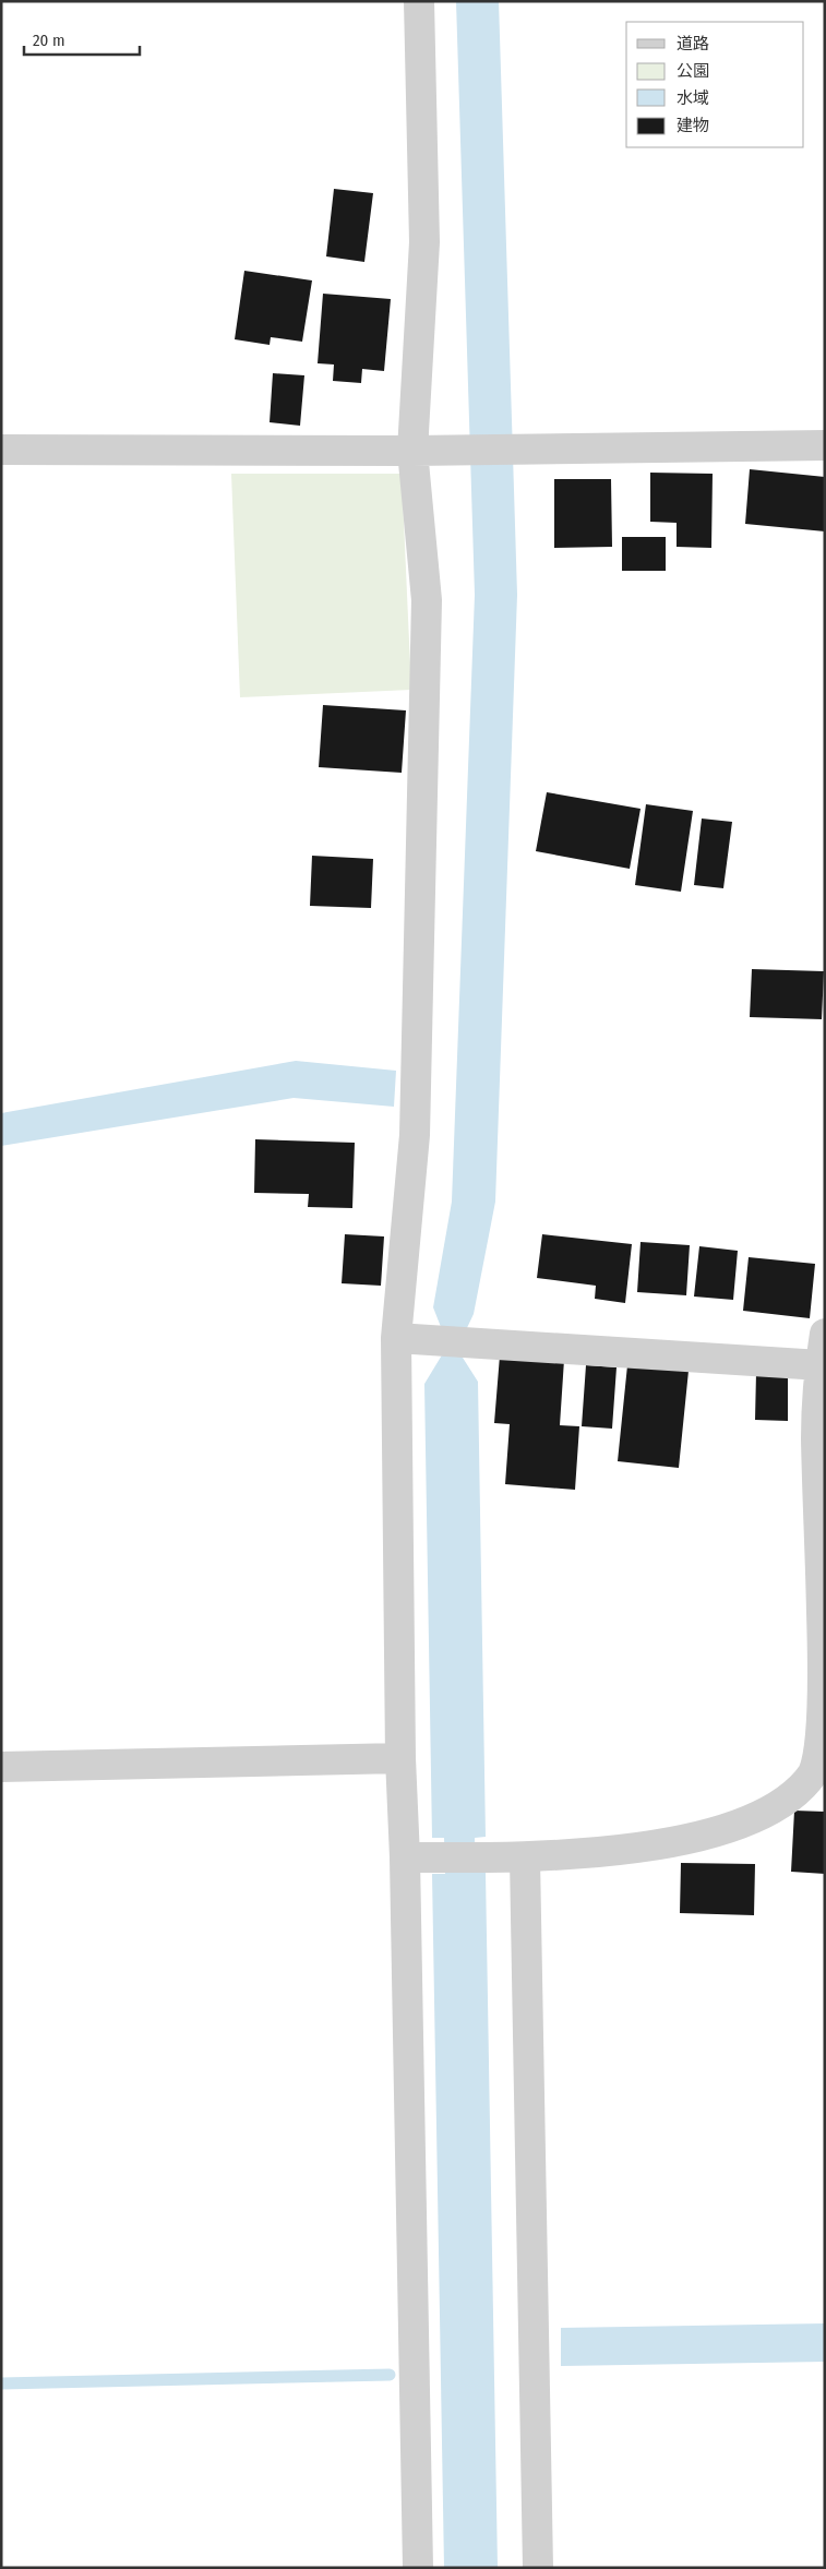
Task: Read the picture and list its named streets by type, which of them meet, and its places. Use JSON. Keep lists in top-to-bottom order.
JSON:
{
  "legend": [
    "道路",
    "公園",
    "水域",
    "建物"
  ],
  "scale_bar": "20 m"
}
